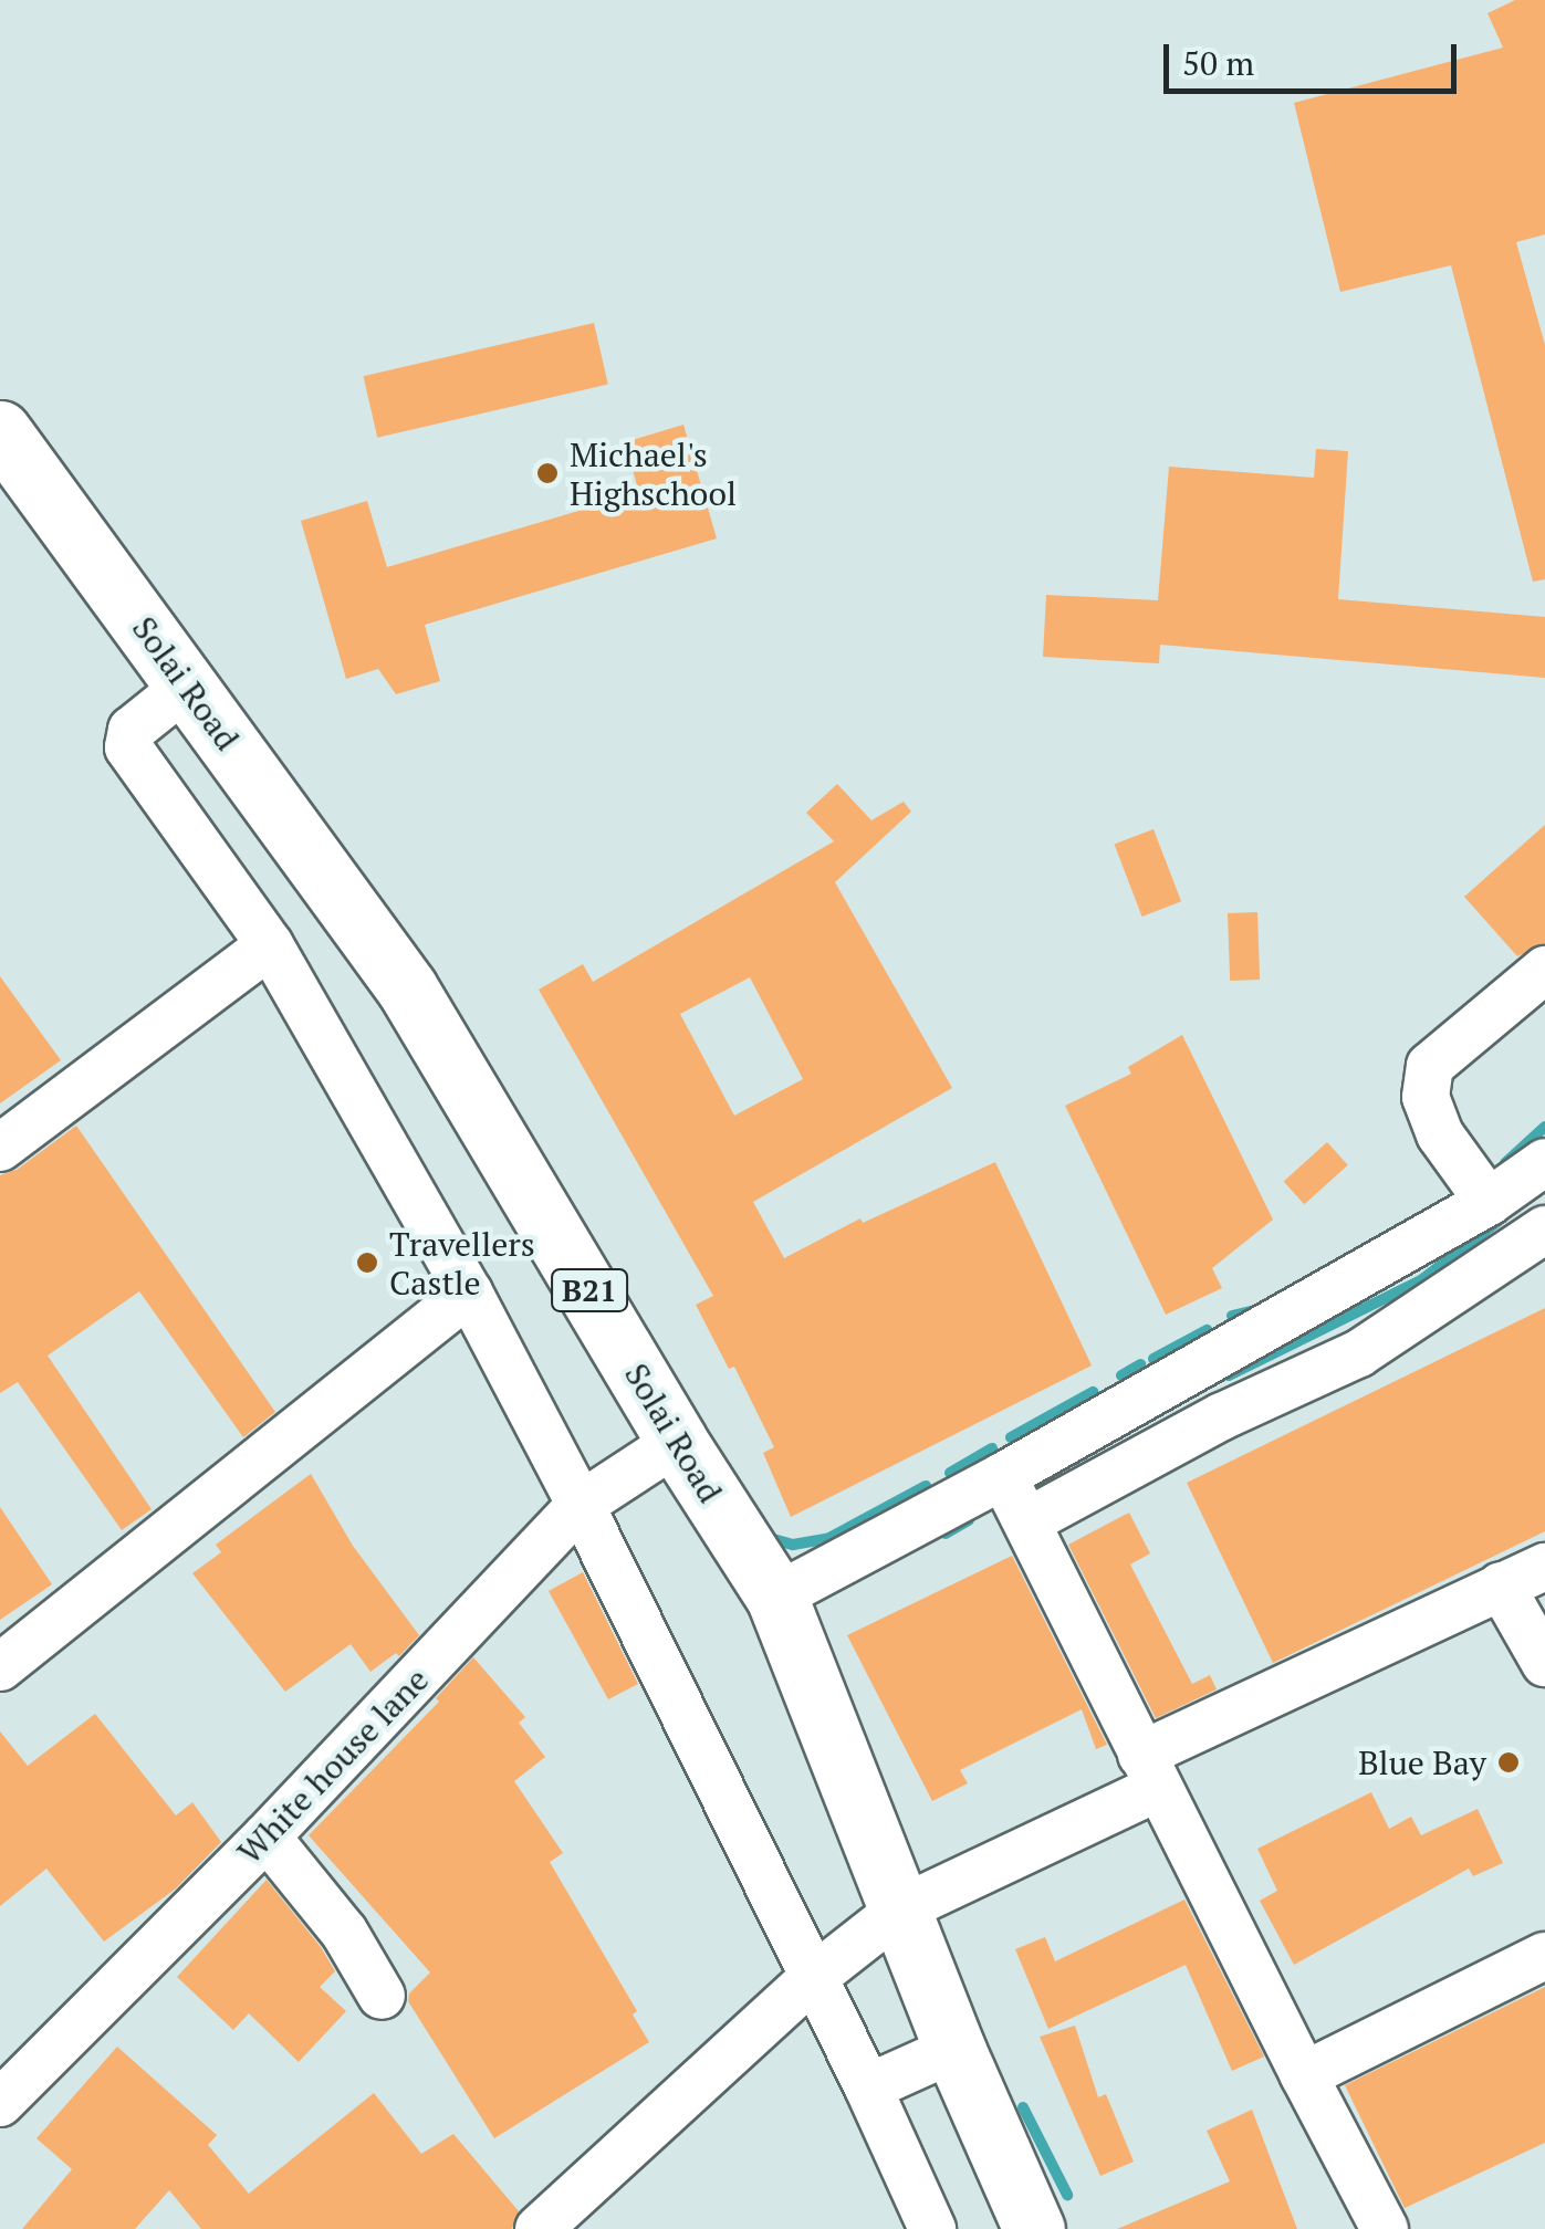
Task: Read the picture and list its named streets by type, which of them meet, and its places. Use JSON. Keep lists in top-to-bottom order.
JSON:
{
  "streets": {
    "highway": ["Solai Road", "B21"],
    "street": ["White house lane"]
  },
  "crossings": [
    ["Solai Road", "White house lane"]
  ],
  "places": ["Michael's Highschool", "Travellers Castle", "Blue Bay"],
  "scale_bar": "50 m"
}
